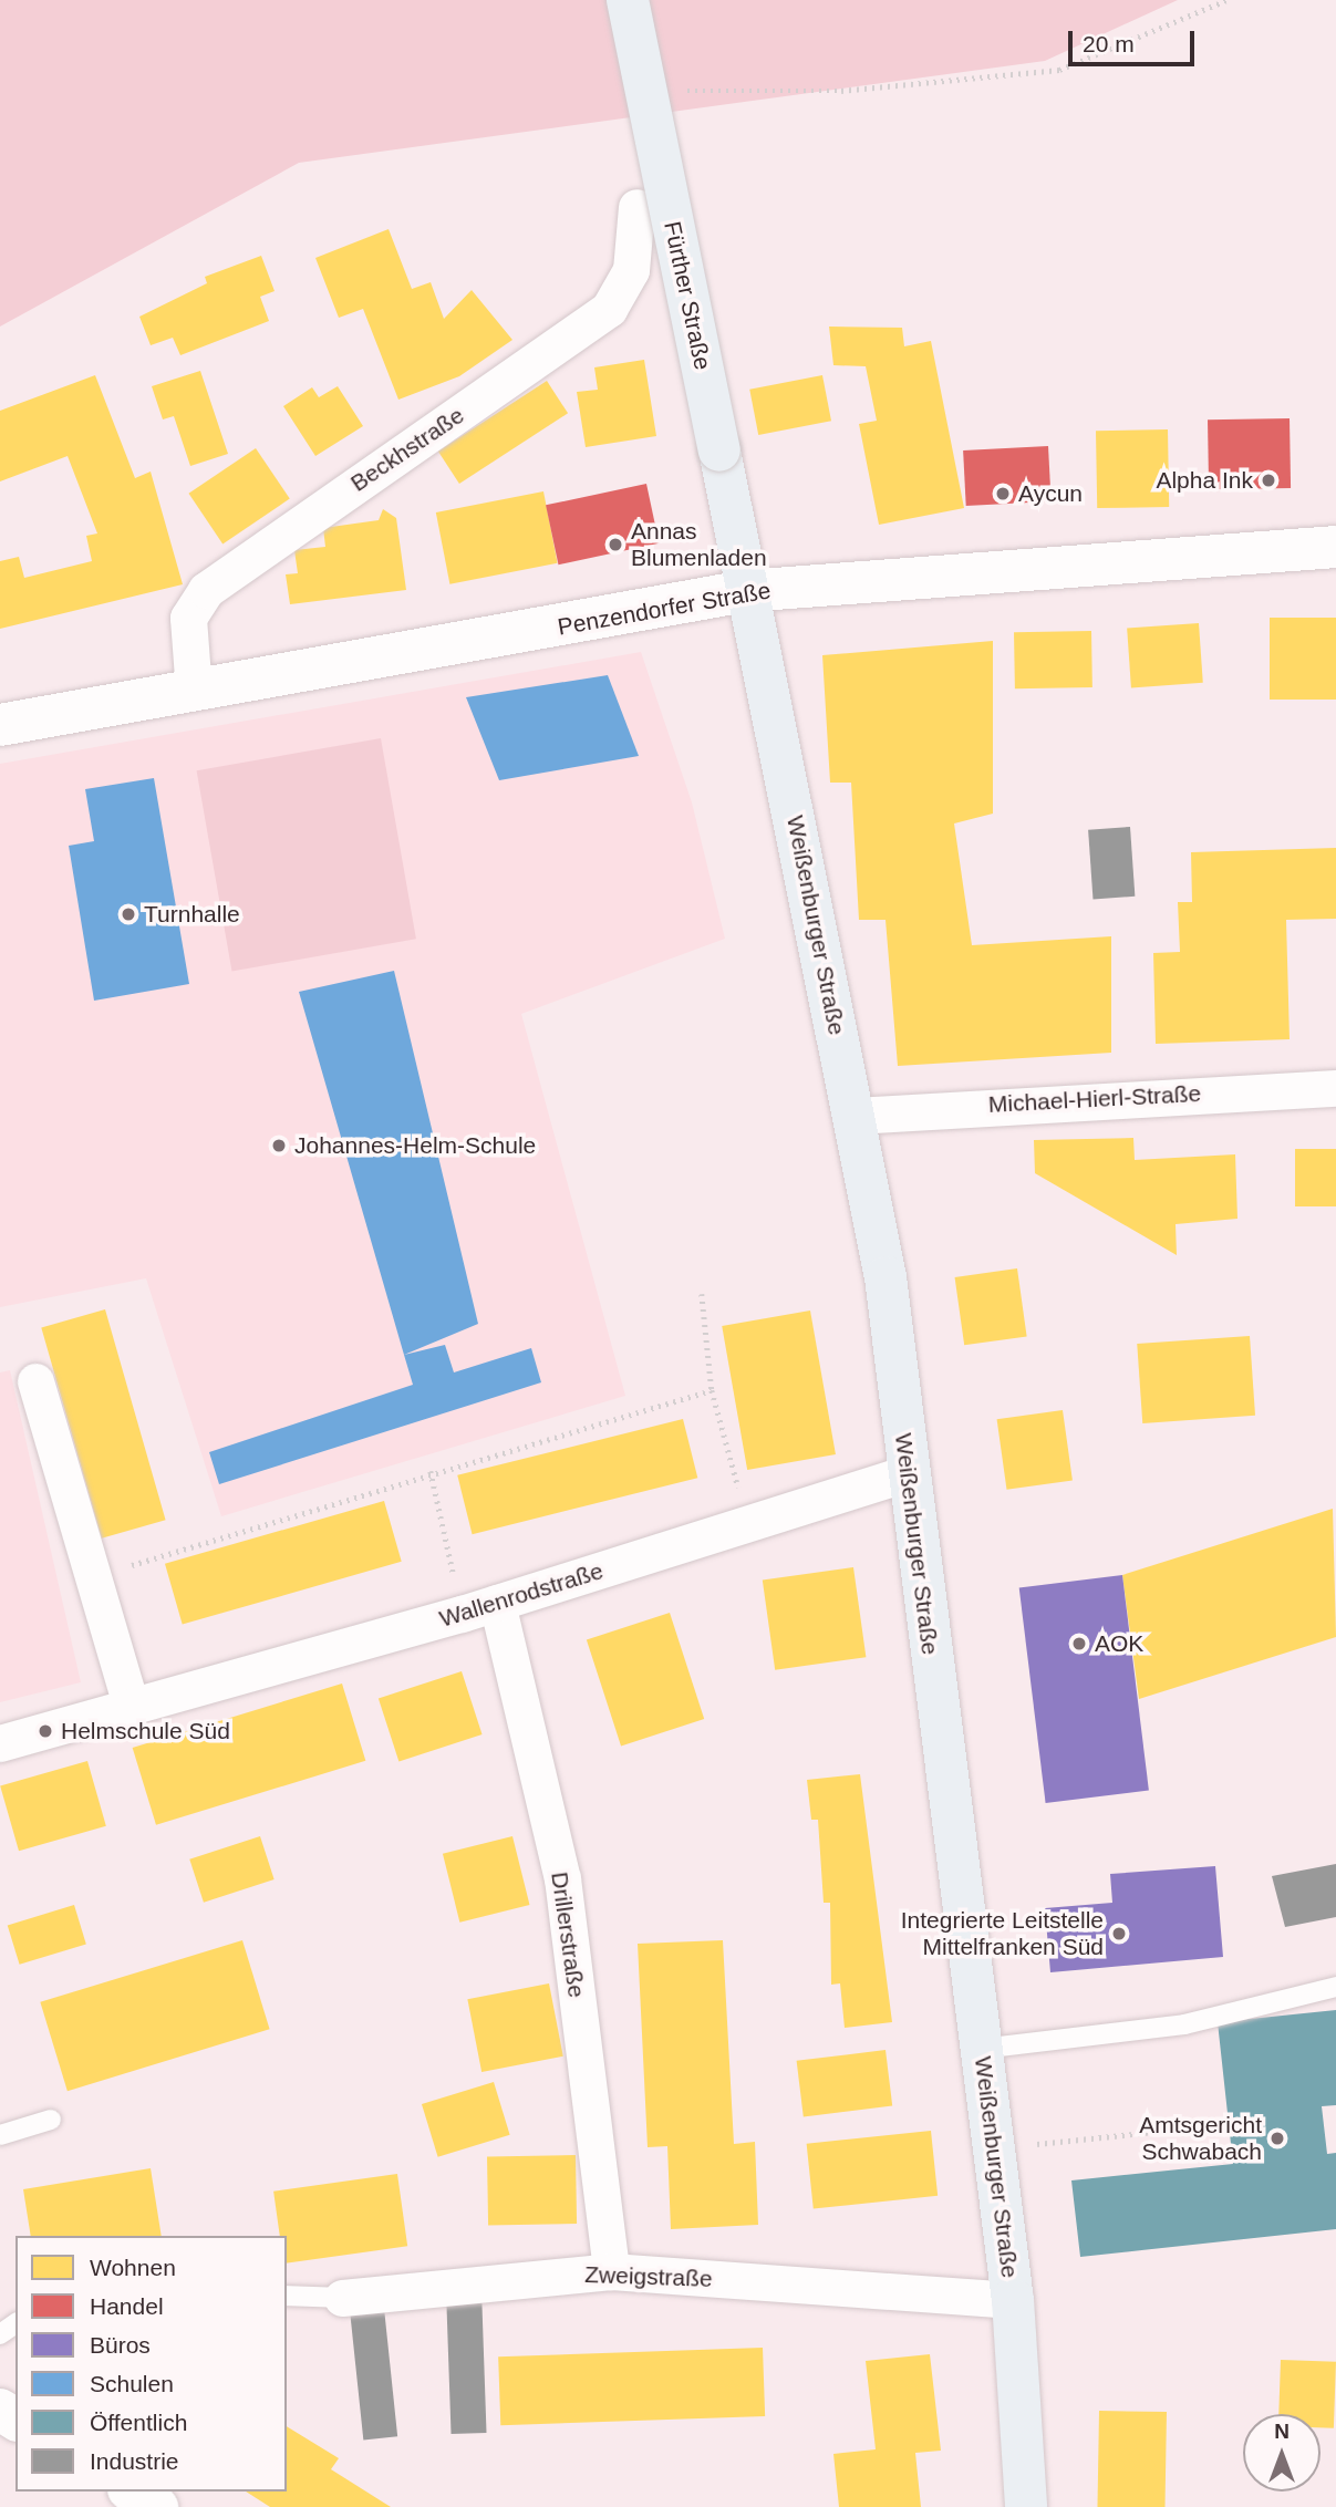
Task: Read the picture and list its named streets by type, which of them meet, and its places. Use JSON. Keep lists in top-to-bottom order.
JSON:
{
  "streets": {
    "main road": ["Fürther Straße", "Penzendorfer Straße", "Weißenburger Straße"],
    "street": [
      "Beckhstraße",
      "Michael-Hierl-Straße",
      "Wallenrodstraße",
      "Drillerstraße",
      "Zweigstraße"
    ]
  },
  "crossings": [
    ["Fürther Straße", "Penzendorfer Straße"],
    ["Fürther Straße", "Weißenburger Straße"],
    ["Beckhstraße", "Penzendorfer Straße"],
    ["Penzendorfer Straße", "Weißenburger Straße"],
    ["Weißenburger Straße", "Michael-Hierl-Straße"],
    ["Weißenburger Straße", "Wallenrodstraße"],
    ["Weißenburger Straße", "Zweigstraße"],
    ["Wallenrodstraße", "Drillerstraße"],
    ["Drillerstraße", "Zweigstraße"]
  ],
  "places": [
    "Alpha Ink",
    "Aycun",
    "Annas Blumenladen",
    "Turnhalle",
    "Johannes-Helm-Schule",
    "AOK",
    "Helmschule Süd",
    "Integrierte Leitstelle Mittelfranken Süd",
    "Amtsgericht Schwabach"
  ],
  "legend": [
    "Wohnen",
    "Handel",
    "Büros",
    "Schulen",
    "Öffentlich",
    "Industrie"
  ],
  "scale_bar": "20 m",
  "north": "top"
}
